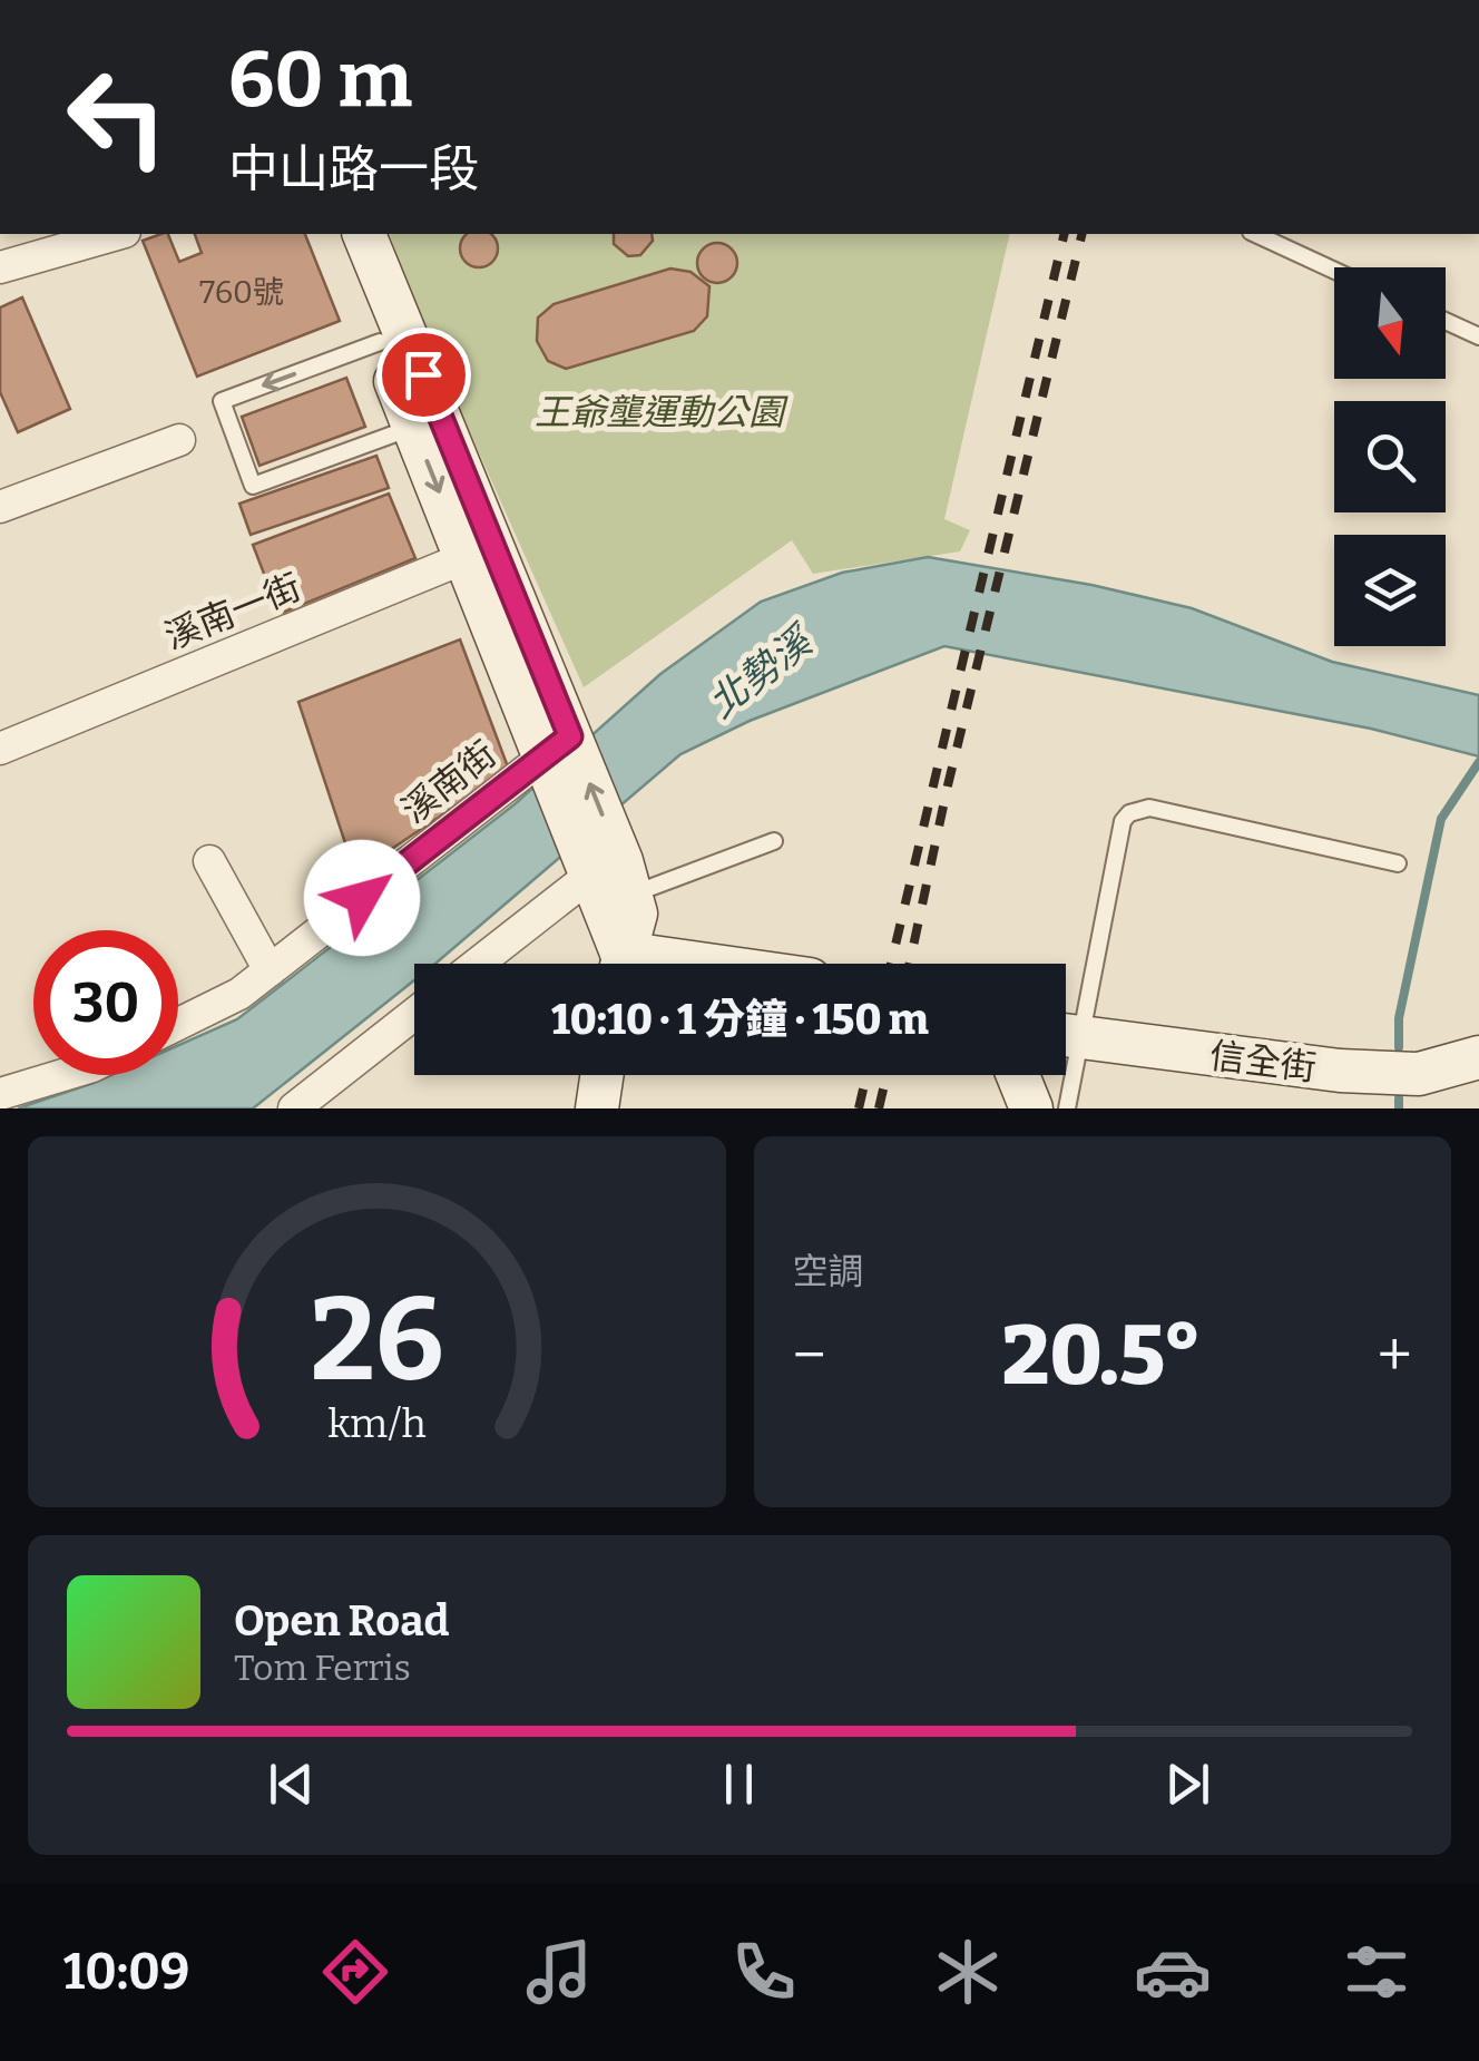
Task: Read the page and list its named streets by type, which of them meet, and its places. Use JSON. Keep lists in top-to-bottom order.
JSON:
{
  "streets": {
    "street": ["溪南一街", "溪南街", "信全街"]
  },
  "water": ["北勢溪"],
  "parks": ["王爺壟運動公園"],
  "house_numbers": ["760號"],
  "north": "bottom",
  "page": {
    "turn": ["60 m", "中山路一段"],
    "limit": "30",
    "trip": "10:10 · 1 分鐘 · 150 m",
    "tile": "空調",
    "heat": ["−", "20.5°", "+"],
    "song": ["Open Road", "Tom Ferris"],
    "tabs": "10:09",
    "gauge": ["26", "km/h"]
  }
}
